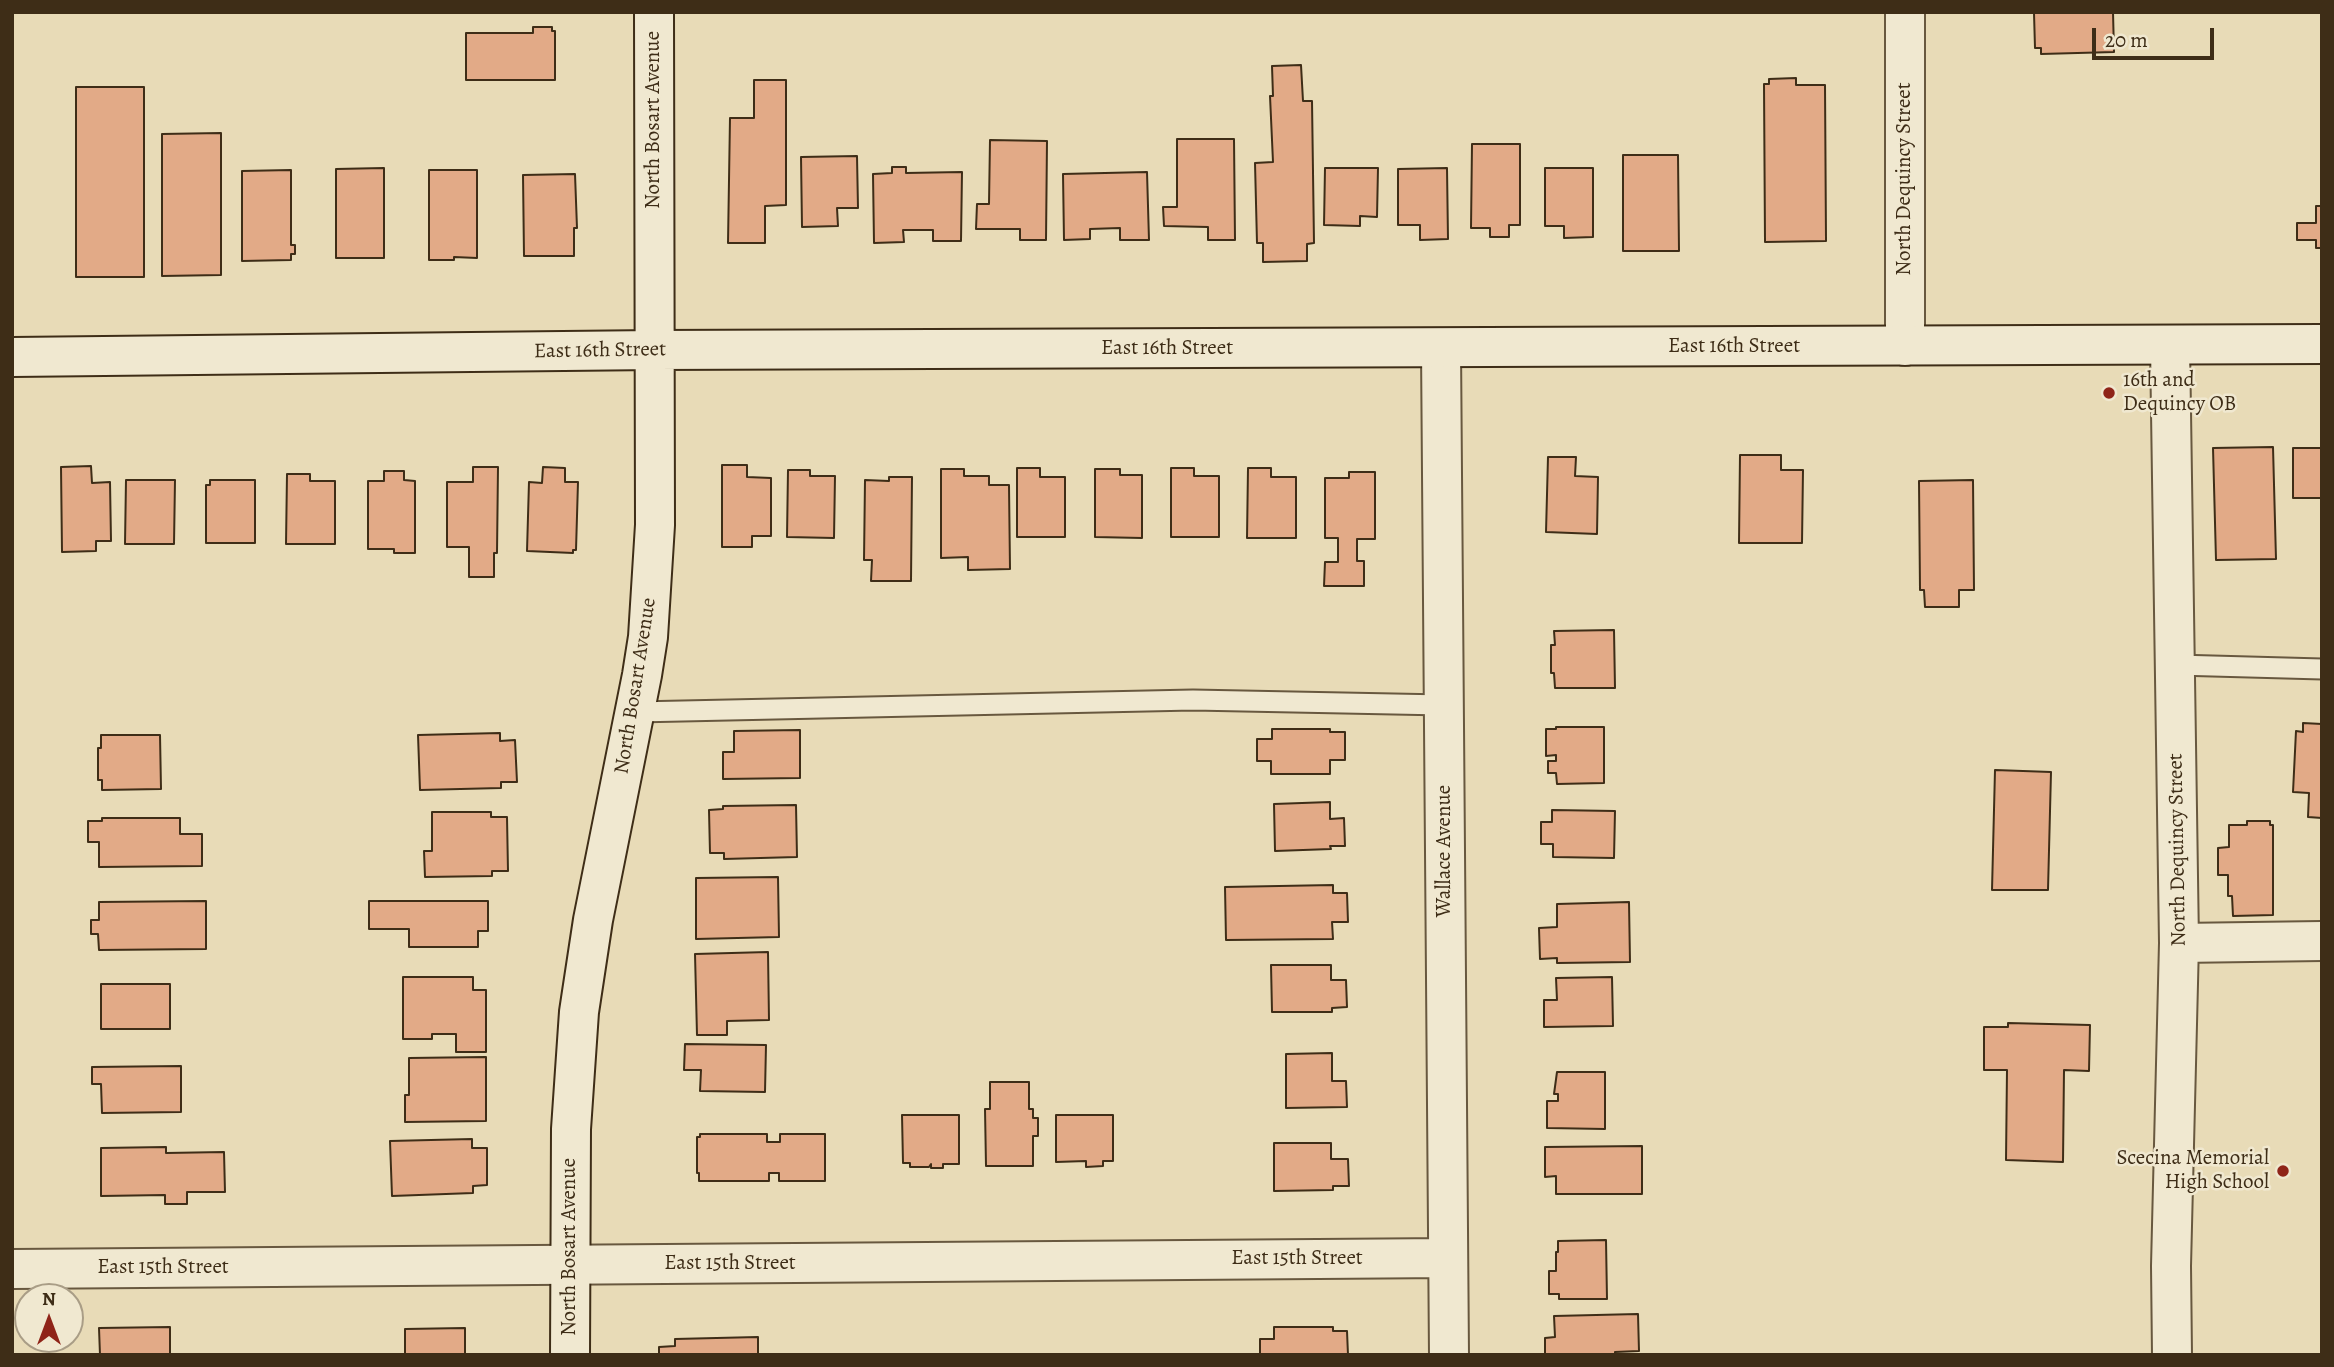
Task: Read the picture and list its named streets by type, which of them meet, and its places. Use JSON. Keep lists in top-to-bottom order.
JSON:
{
  "streets": {
    "street": [
      "North Bosart Avenue",
      "North Dequincy Street",
      "East 16th Street",
      "Wallace Avenue",
      "East 15th Street"
    ]
  },
  "crossings": [
    ["North Bosart Avenue", "East 16th Street"],
    ["North Bosart Avenue", "East 15th Street"],
    ["North Dequincy Street", "East 16th Street"],
    ["East 16th Street", "Wallace Avenue"],
    ["Wallace Avenue", "East 15th Street"]
  ],
  "places": ["16th and Dequincy OB", "Scecina Memorial High School"],
  "scale_bar": "20 m",
  "north": "top"
}
